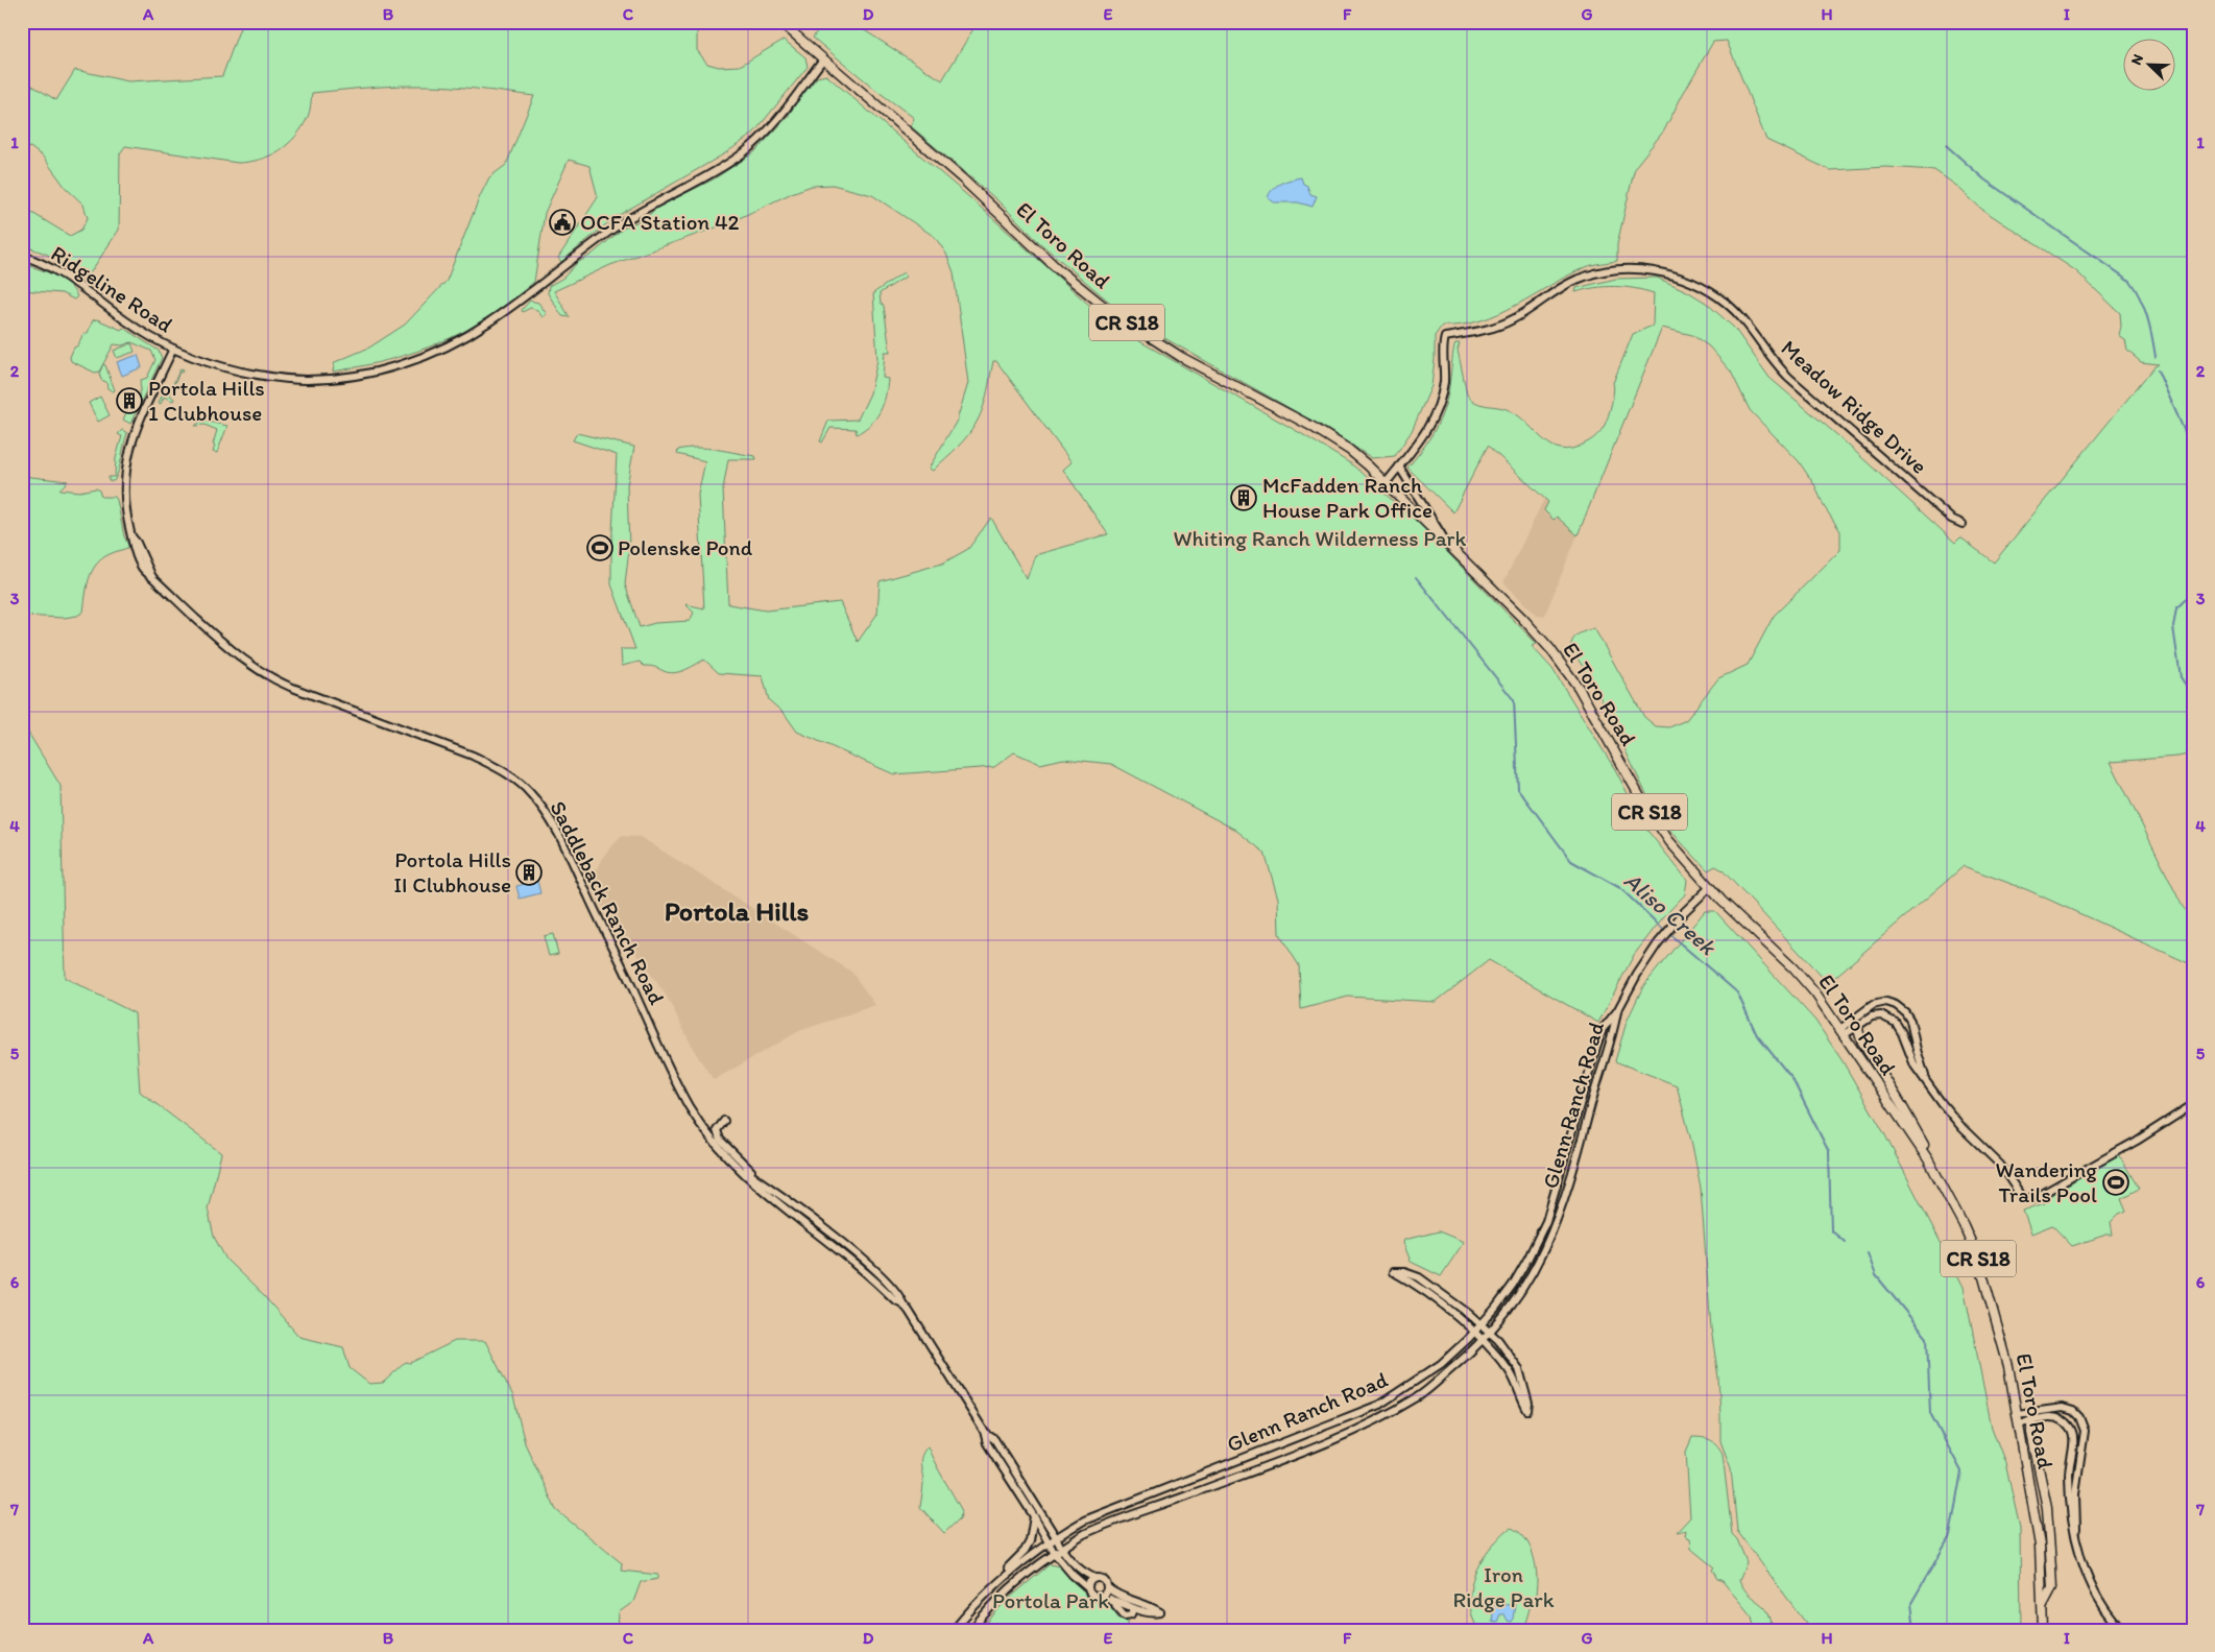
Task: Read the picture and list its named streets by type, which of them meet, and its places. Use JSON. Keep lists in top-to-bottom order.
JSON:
{
  "streets": {
    "main road": ["El Toro Road", "CR S18"],
    "street": [
      "Ridgeline Road",
      "Meadow Ridge Drive",
      "Saddleback Ranch Road",
      "Glenn Ranch Road"
    ]
  },
  "crossings": [
    ["El Toro Road", "Ridgeline Road"],
    ["El Toro Road", "Meadow Ridge Drive"],
    ["El Toro Road", "Glenn Ranch Road"],
    ["Ridgeline Road", "Saddleback Ranch Road"],
    ["Saddleback Ranch Road", "Glenn Ranch Road"]
  ],
  "districts": ["Portola Hills"],
  "water": ["Aliso Creek"],
  "parks": ["Whiting Ranch Wilderness Park", "Iron Ridge Park", "Portola Park"],
  "places": {
    "public building": ["OCFA Station 42"],
    "building": ["Portola Hills 1 Clubhouse", "McFadden Ranch House Park Office", "Portola Hills II Clubhouse"],
    "sports": ["Polenske Pond", "Wandering Trails Pool"]
  },
  "north": "top left",
  "grid": {
    "columns": [
      "A",
      "B",
      "C",
      "D",
      "E",
      "F",
      "G",
      "H",
      "I"
    ],
    "rows": [
      "1",
      "2",
      "3",
      "4",
      "5",
      "6",
      "7"
    ]
  }
}
